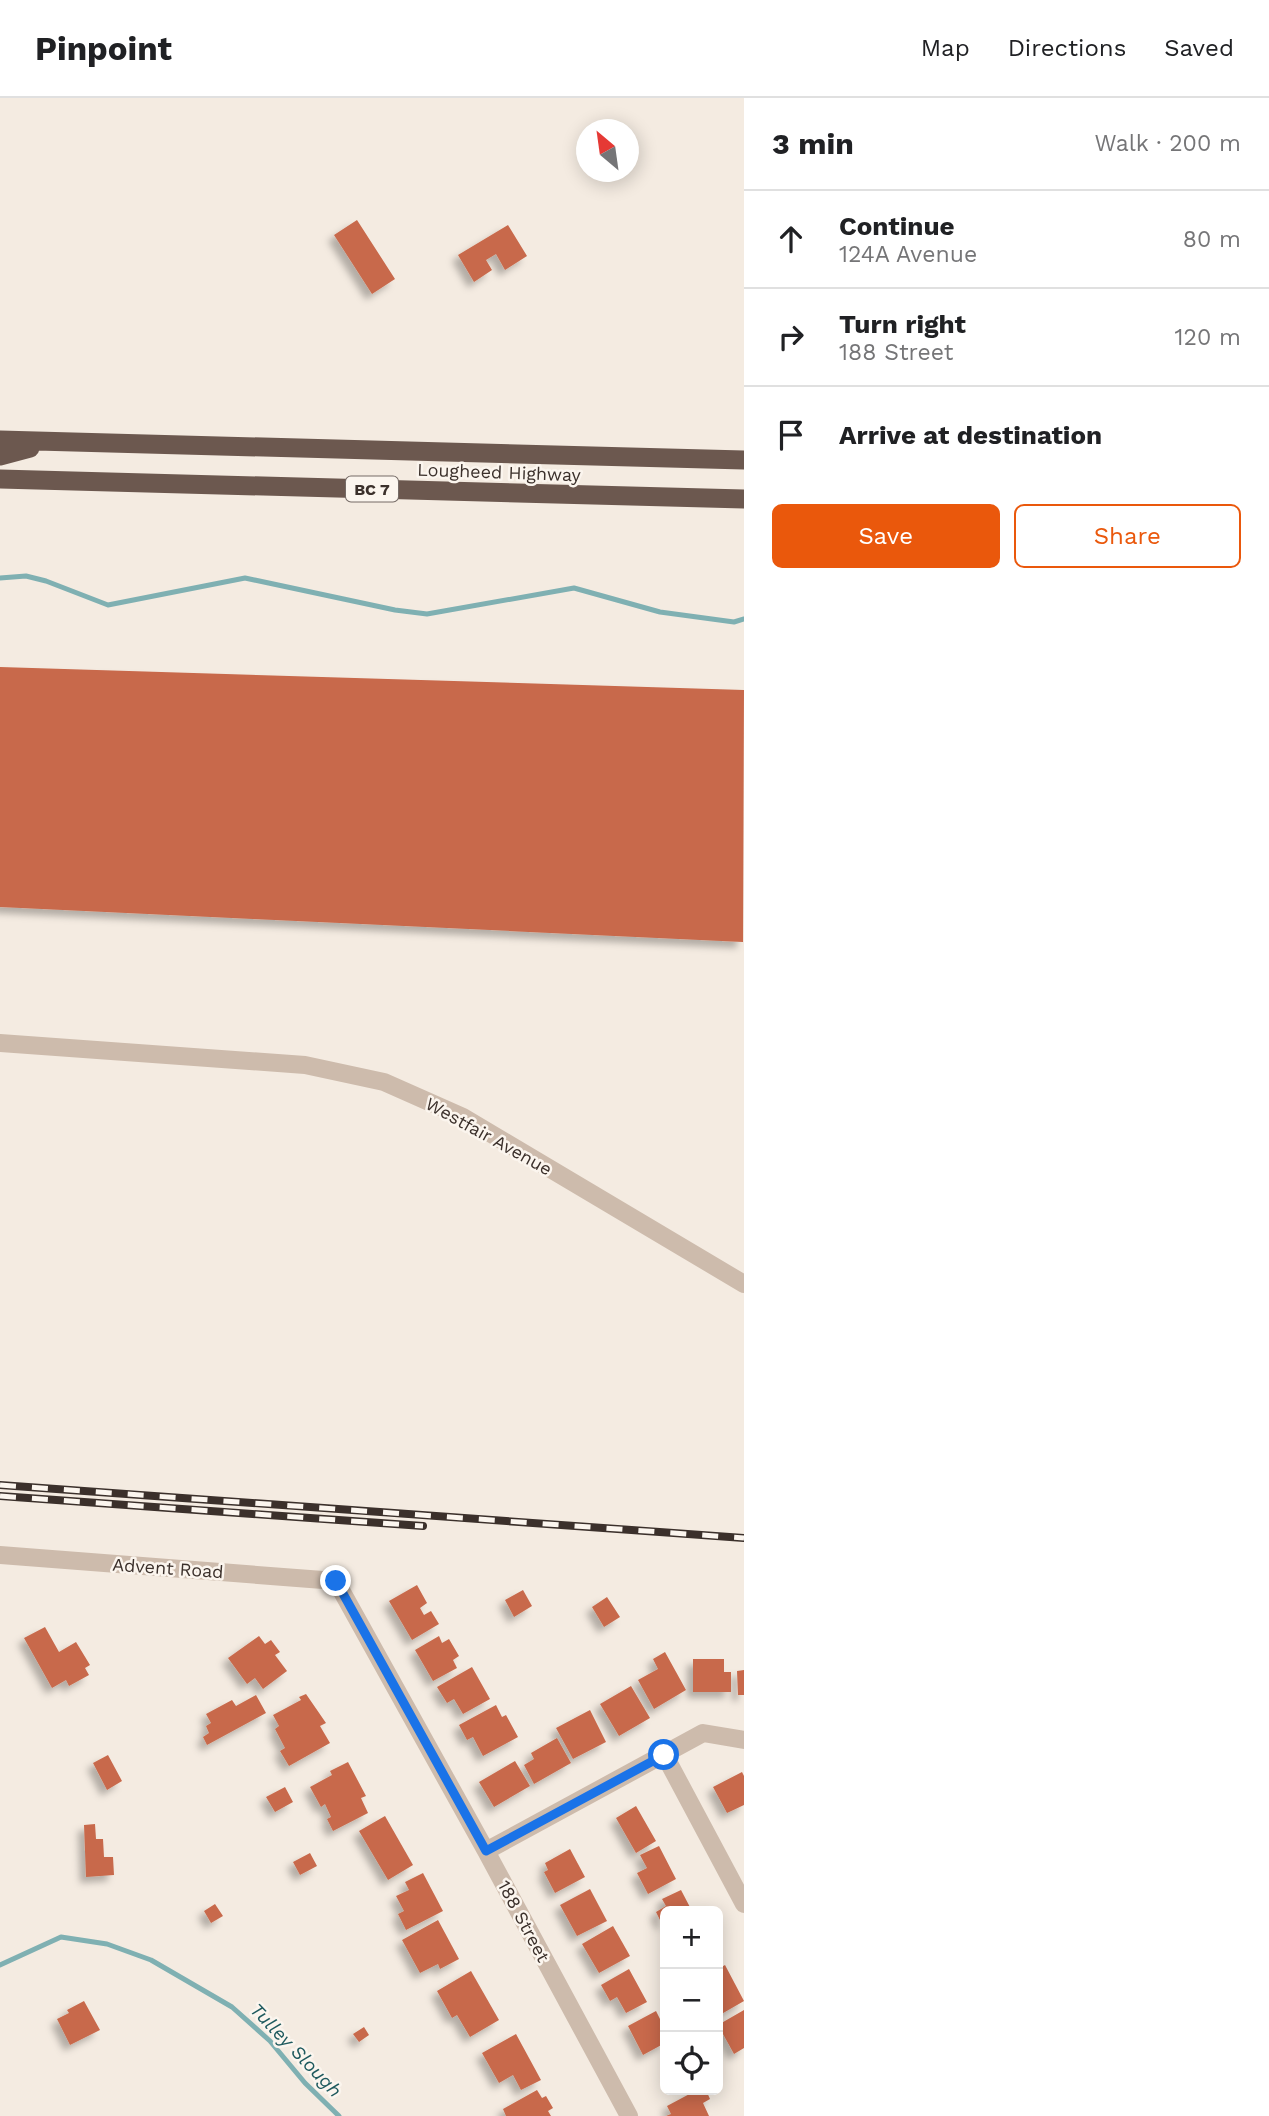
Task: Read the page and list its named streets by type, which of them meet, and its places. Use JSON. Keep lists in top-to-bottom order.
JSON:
{
  "streets": {
    "highway": ["Lougheed Highway", "BC 7"],
    "street": ["Westfair Avenue", "Advent Road", "188 Street"]
  },
  "crossings": [
    ["Advent Road", "188 Street"]
  ],
  "water": ["Tulley Slough"],
  "north": "top left",
  "page": {
    "header": "Pinpoint",
    "nav": ["Map", "Directions", "Saved"],
    "heading": ["3 min", "Walk · 200 m"],
    "list": [
      ["Continue", "124A Avenue", "80 m"],
      ["Turn right", "188 Street", "120 m"],
      "Arrive at destination"
    ],
    "buttons": ["Save", "Share"],
    "map_buttons": ["+", "−"]
  }
}
